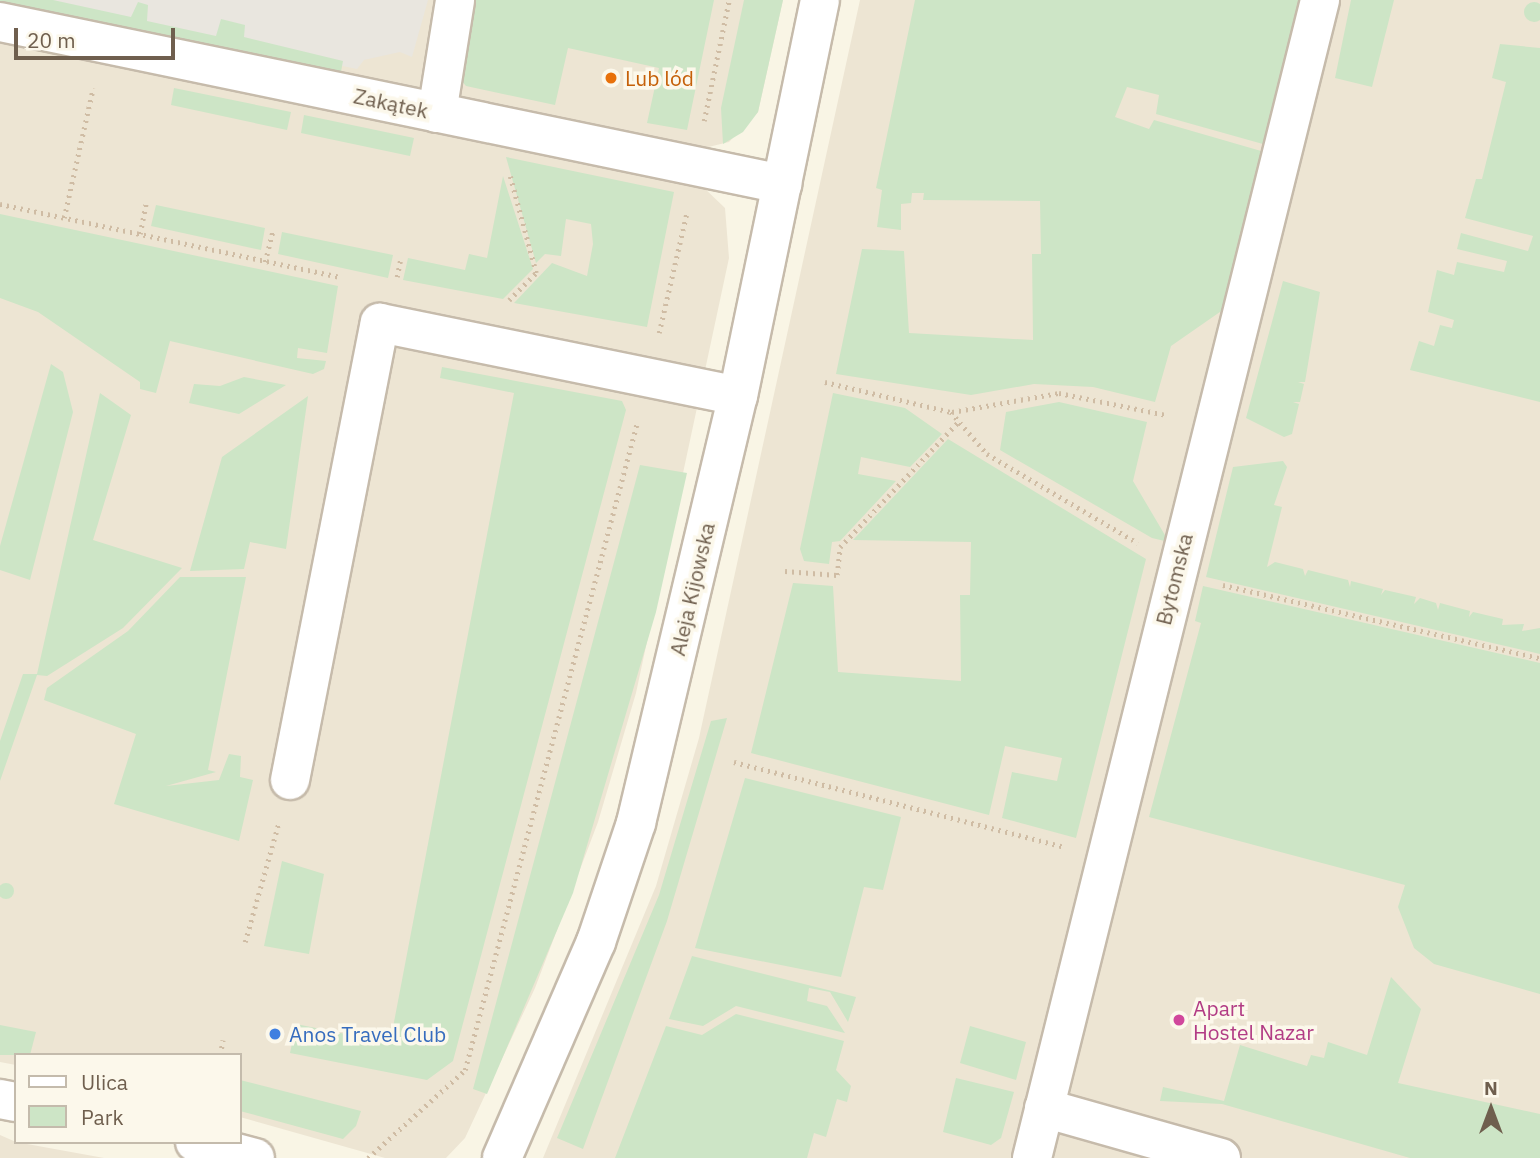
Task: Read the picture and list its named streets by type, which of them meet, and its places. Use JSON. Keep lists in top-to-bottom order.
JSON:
{
  "streets": {
    "street": ["Zakątek", "Bytomska", "Aleja Kijowska"]
  },
  "crossings": [
    ["Zakątek", "Aleja Kijowska"]
  ],
  "places": ["Lub lód", "Apart Hostel Nazar", "Anos Travel Club"],
  "legend": ["Ulica", "Park"],
  "scale_bar": "20 m",
  "north": "top"
}
